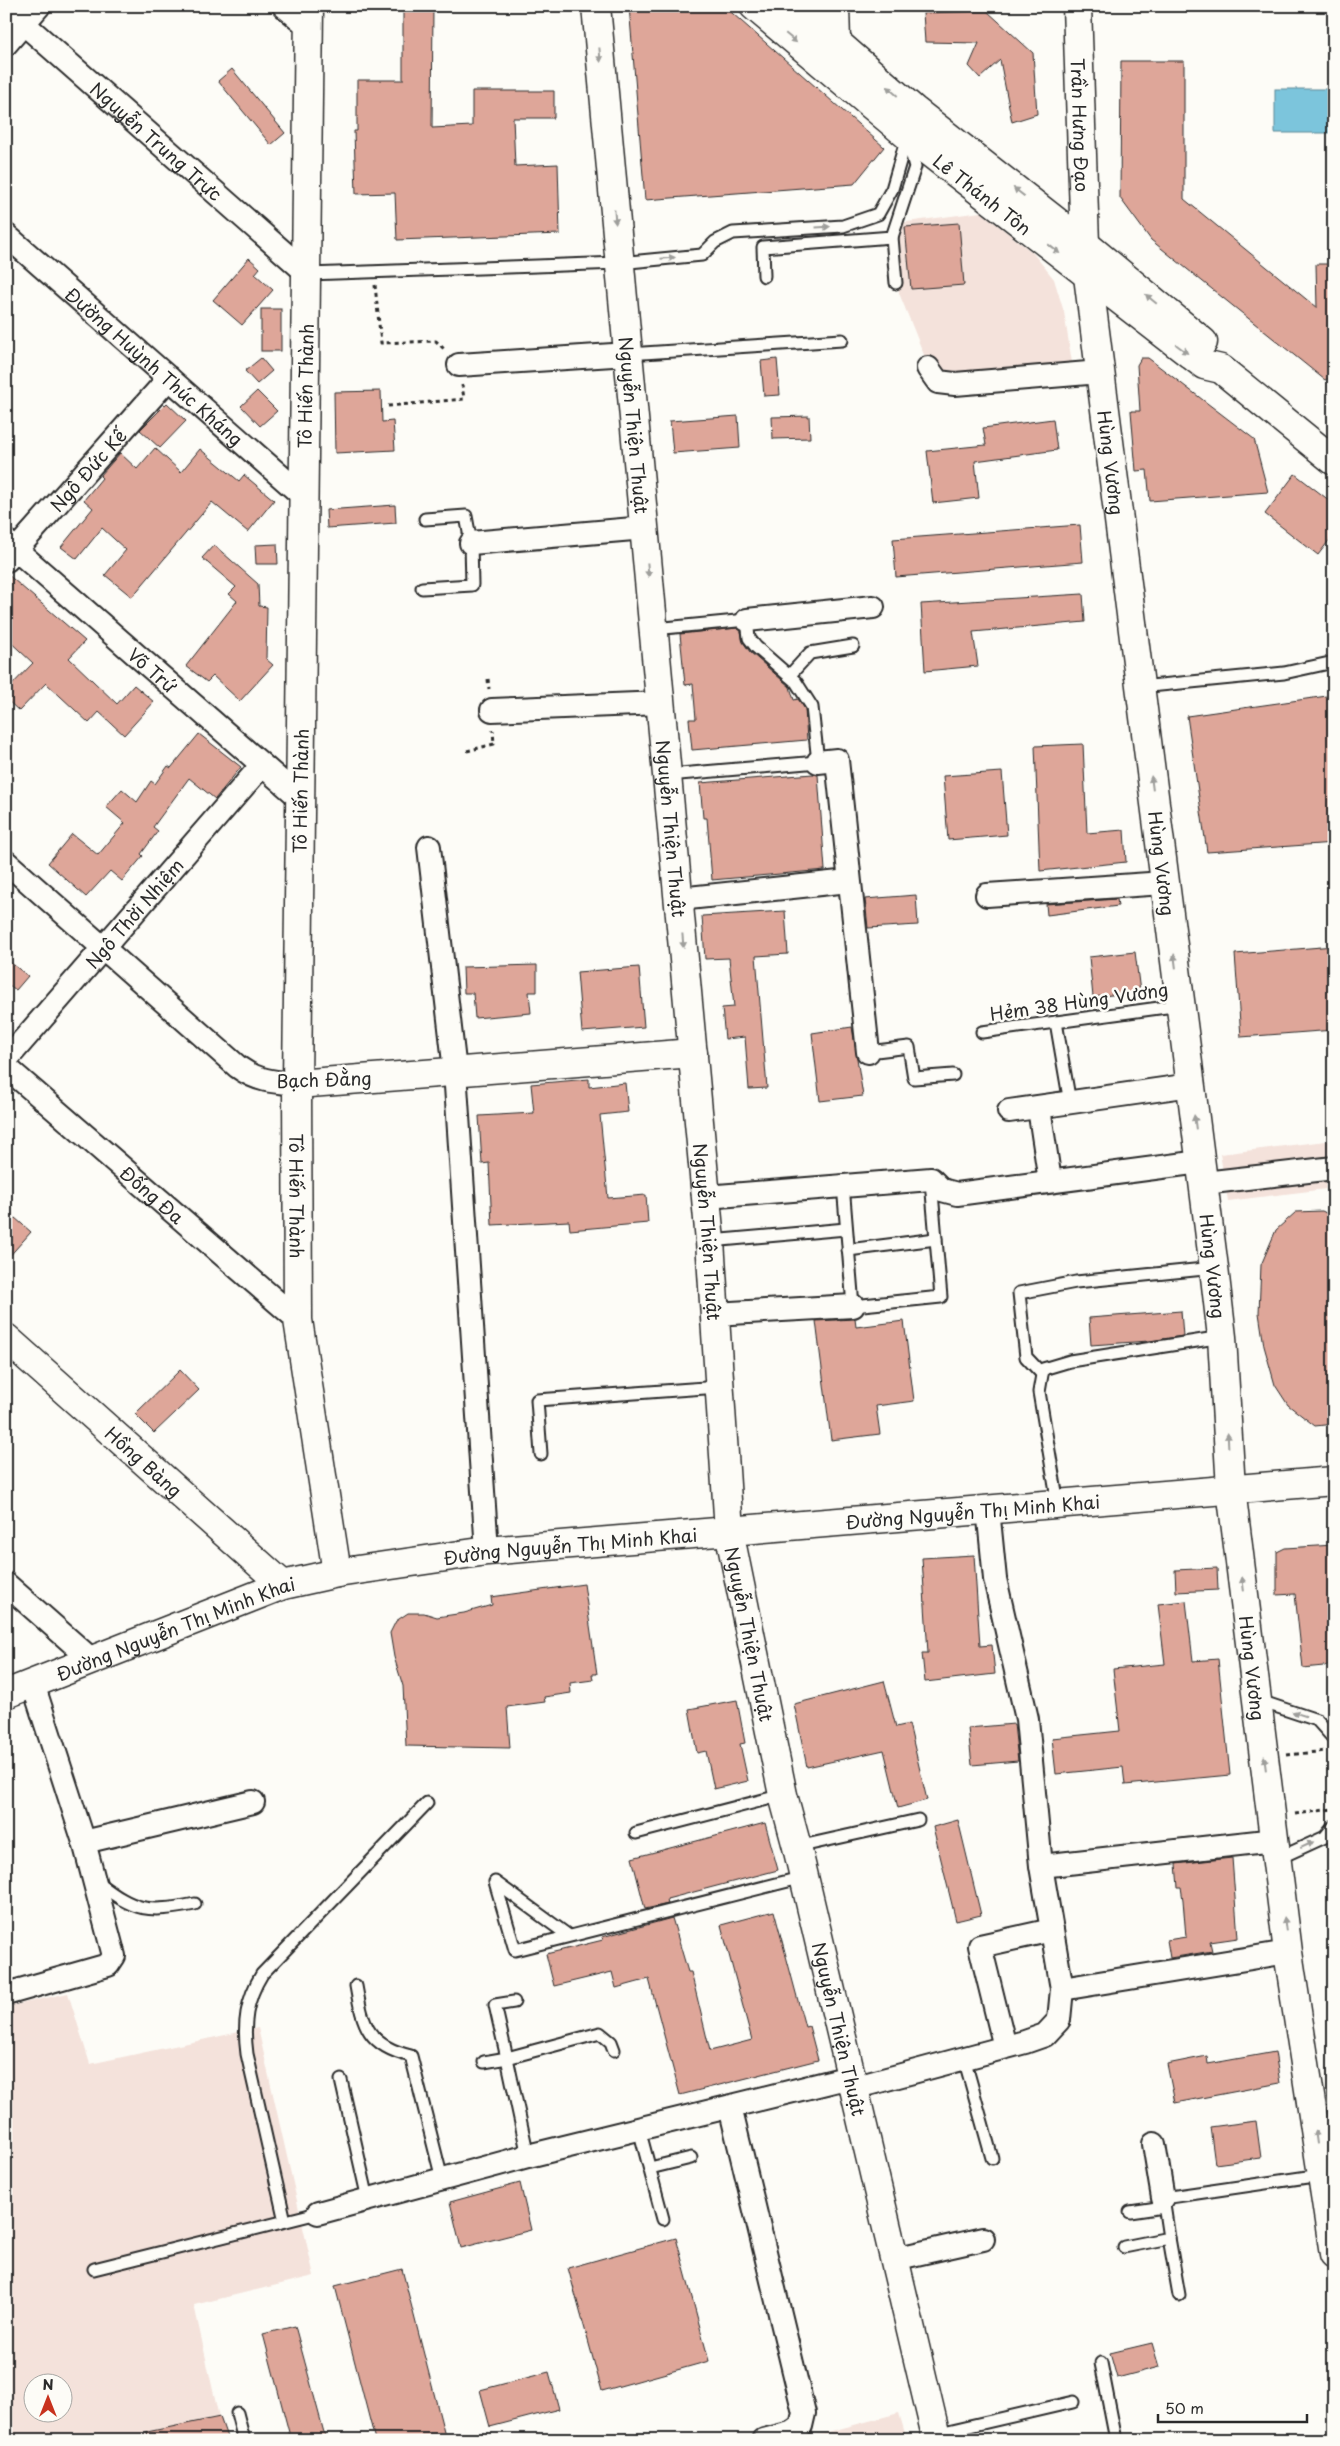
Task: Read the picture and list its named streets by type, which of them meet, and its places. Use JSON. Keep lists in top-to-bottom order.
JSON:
{
  "streets": {
    "street": [
      "Trần Hưng Đạo",
      "Nguyễn Trung Trực",
      "Lê Thánh Tôn",
      "Đường Huỳnh Thúc Kháng",
      "Tô Hiến Thành",
      "Nguyễn Thiện Thuật",
      "Hùng Vương",
      "Ngô Đức Kế",
      "Võ Trứ",
      "Ngô Thời Nhiệm",
      "Bạch Đằng",
      "Đống Đa",
      "Hồng Bàng",
      "Đường Nguyễn Thị Minh Khai"
    ],
    "lane": ["Hẻm 38 Hùng Vương"]
  },
  "crossings": [
    ["Trần Hưng Đạo", "Lê Thánh Tôn"],
    ["Trần Hưng Đạo", "Hùng Vương"],
    ["Nguyễn Trung Trực", "Tô Hiến Thành"],
    ["Lê Thánh Tôn", "Hùng Vương"],
    ["Đường Huỳnh Thúc Kháng", "Tô Hiến Thành"],
    ["Đường Huỳnh Thúc Kháng", "Ngô Đức Kế"],
    ["Tô Hiến Thành", "Võ Trứ"],
    ["Tô Hiến Thành", "Bạch Đằng"],
    ["Tô Hiến Thành", "Đống Đa"],
    ["Tô Hiến Thành", "Đường Nguyễn Thị Minh Khai"],
    ["Nguyễn Thiện Thuật", "Bạch Đằng"],
    ["Nguyễn Thiện Thuật", "Đường Nguyễn Thị Minh Khai"],
    ["Hùng Vương", "Hẻm 38 Hùng Vương"],
    ["Hùng Vương", "Đường Nguyễn Thị Minh Khai"],
    ["Ngô Đức Kế", "Võ Trứ"],
    ["Võ Trứ", "Ngô Thời Nhiệm"],
    ["Ngô Thời Nhiệm", "Bạch Đằng"],
    ["Hồng Bàng", "Đường Nguyễn Thị Minh Khai"]
  ],
  "scale_bar": "50 m",
  "north": "top"
}
